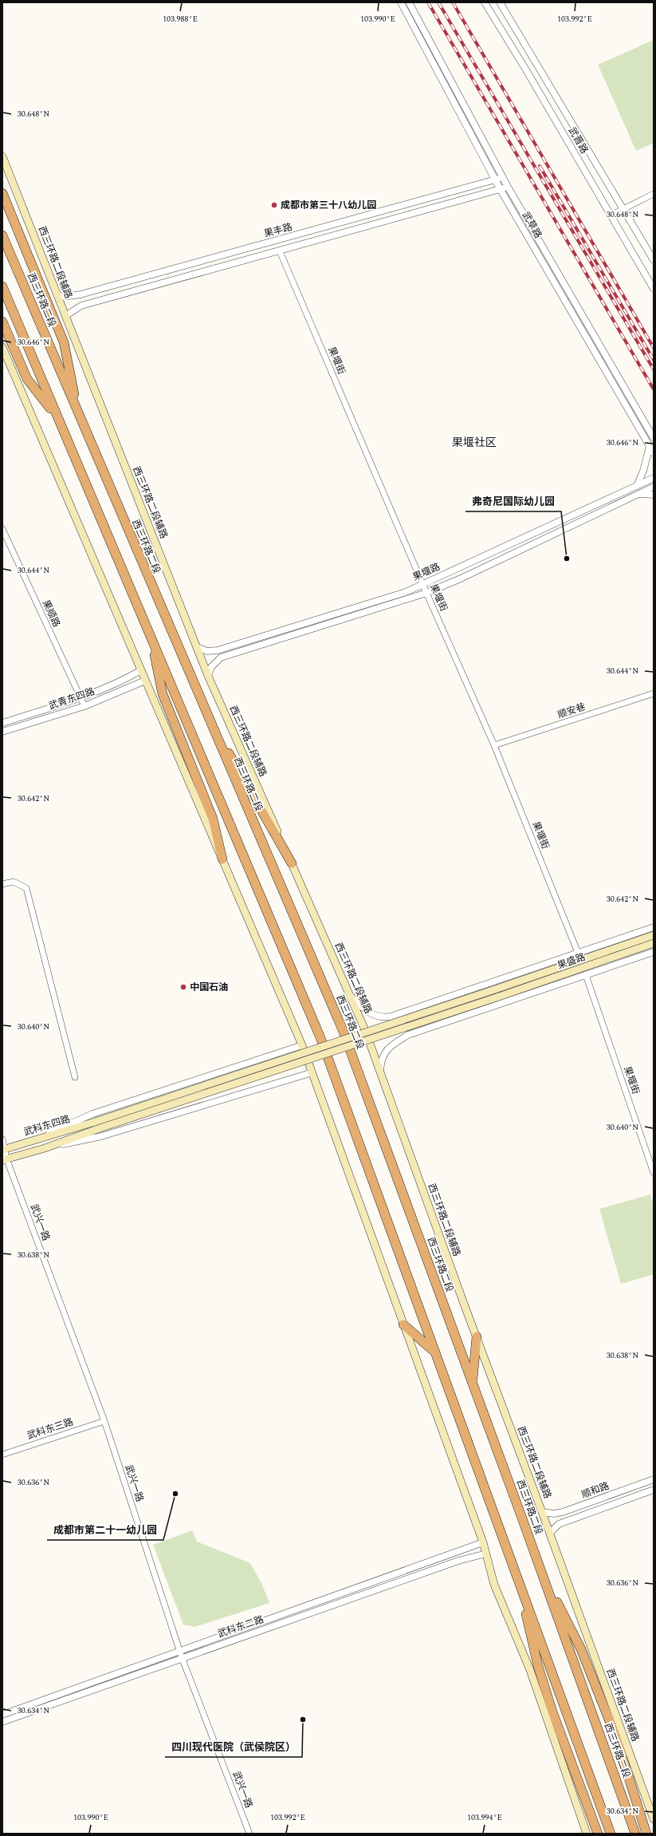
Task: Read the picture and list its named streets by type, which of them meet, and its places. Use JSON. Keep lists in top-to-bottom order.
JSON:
{
  "streets": {
    "highway": ["西三环路二段"],
    "main road": ["西三环路二段辅路", "果盛路", "武科东四路"],
    "street": [
      "武晋路",
      "武草路",
      "果丰路",
      "果堰街",
      "果堰路",
      "果顺路",
      "武青东四路",
      "顺安巷",
      "武兴一路",
      "武科东三路",
      "顺和路",
      "武科东二路"
    ]
  },
  "crossings": [
    ["武草路", "果丰路"],
    ["果丰路", "西三环路二段辅路"],
    ["西三环路二段辅路", "果堰路"],
    ["西三环路二段辅路", "顺和路"],
    ["果堰街", "果堰路"],
    ["果堰街", "顺安巷"],
    ["果顺路", "武青东四路"],
    ["果盛路", "武兴一路"],
    ["武科东四路", "武兴一路"],
    ["武兴一路", "武科东三路"],
    ["武兴一路", "武科东二路"]
  ],
  "districts": ["果堰社区"],
  "places": [
    "成都市第三十八幼儿园",
    "弗奇尼国际幼儿园",
    "中国石油",
    "成都市第二十一幼儿园",
    "四川现代医院（武侯院区）"
  ],
  "coordinates": [
    "103.988°E",
    "103.990°E",
    "103.992°E",
    "30.648°N",
    "30.646°N",
    "30.644°N",
    "30.642°N",
    "30.640°N",
    "30.638°N",
    "30.636°N",
    "30.634°N",
    "103.994°E"
  ]
}
